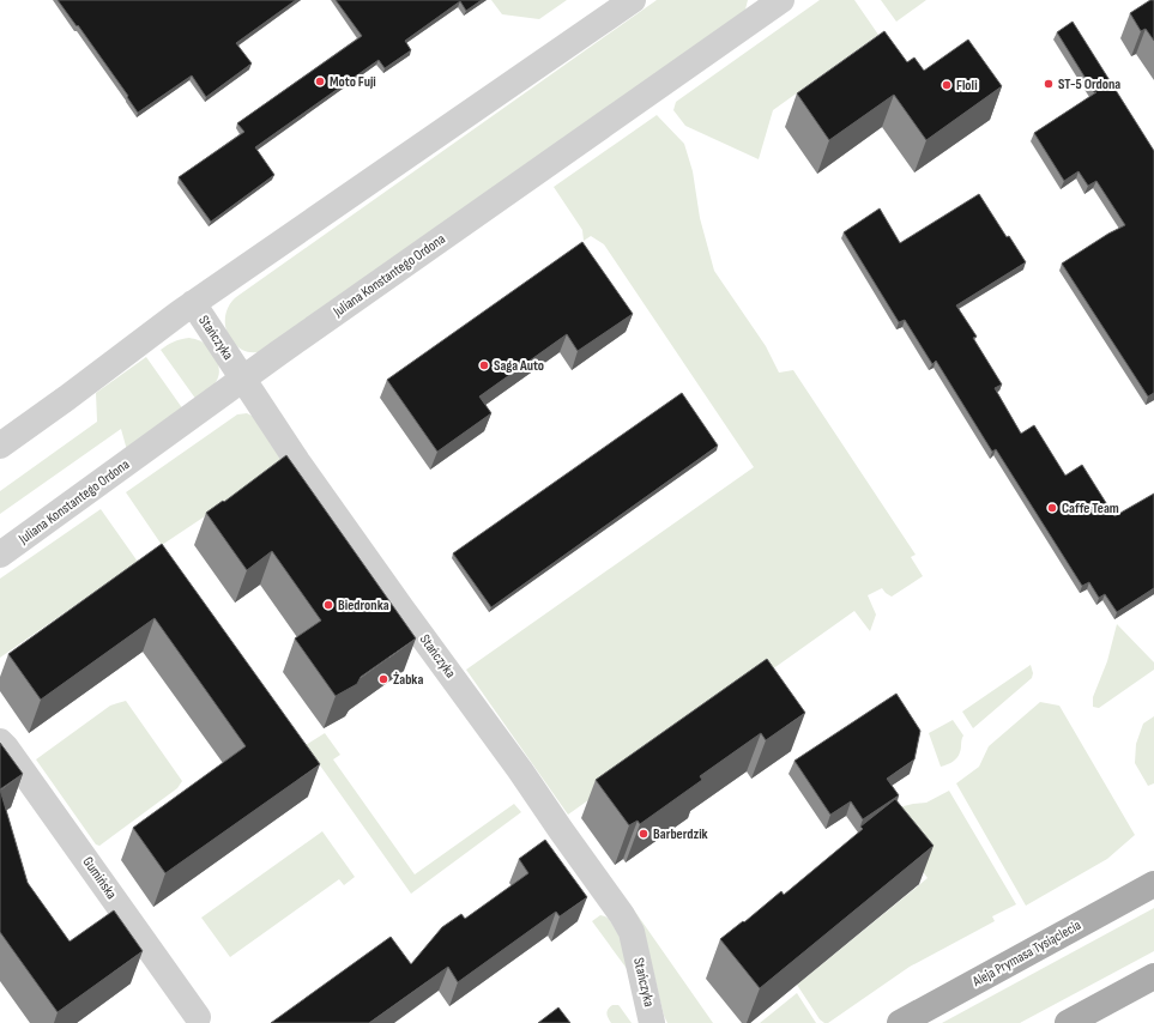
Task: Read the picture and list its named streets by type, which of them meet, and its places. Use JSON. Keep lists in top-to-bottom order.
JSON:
{
  "streets": {
    "main road": ["Aleja Prymasa Tysiąclecia"],
    "street": ["Juliana Konstantego Ordona", "Stańczyka", "Gumińska"]
  },
  "crossings": [
    ["Juliana Konstantego Ordona", "Stańczyka"]
  ],
  "places": [
    "Moto Fuji",
    "ST-5 Ordona",
    "Floli",
    "Saga Auto",
    "Caffe Team",
    "Biedronka",
    "Żabka",
    "Barberdzik"
  ]
}
